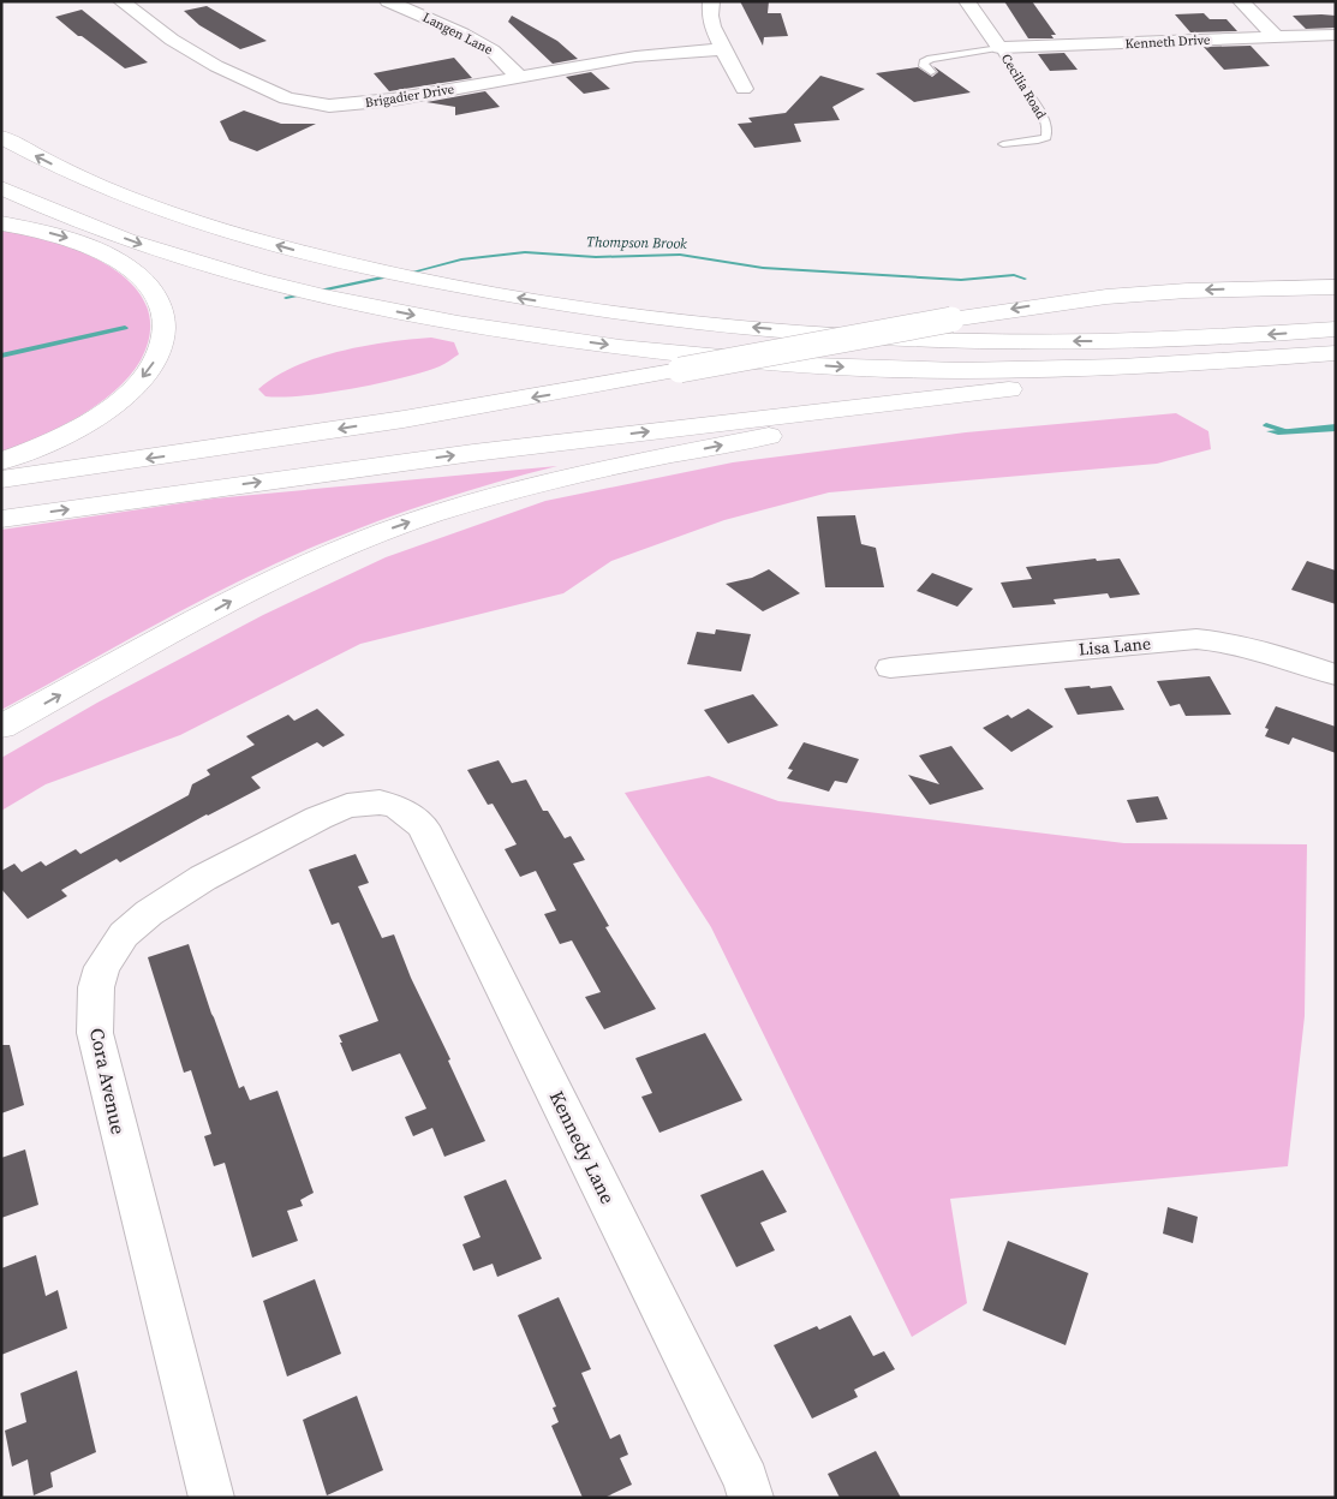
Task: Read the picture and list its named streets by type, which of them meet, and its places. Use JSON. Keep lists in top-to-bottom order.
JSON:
{
  "streets": {
    "street": [
      "Langen Lane",
      "Kenneth Drive",
      "Cecilia Road",
      "Brigadier Drive",
      "Lisa Lane",
      "Cora Avenue",
      "Kennedy Lane"
    ]
  },
  "crossings": [
    ["Langen Lane", "Brigadier Drive"],
    ["Kenneth Drive", "Cecilia Road"],
    ["Cora Avenue", "Kennedy Lane"]
  ],
  "water": ["Thompson Brook"]
}
